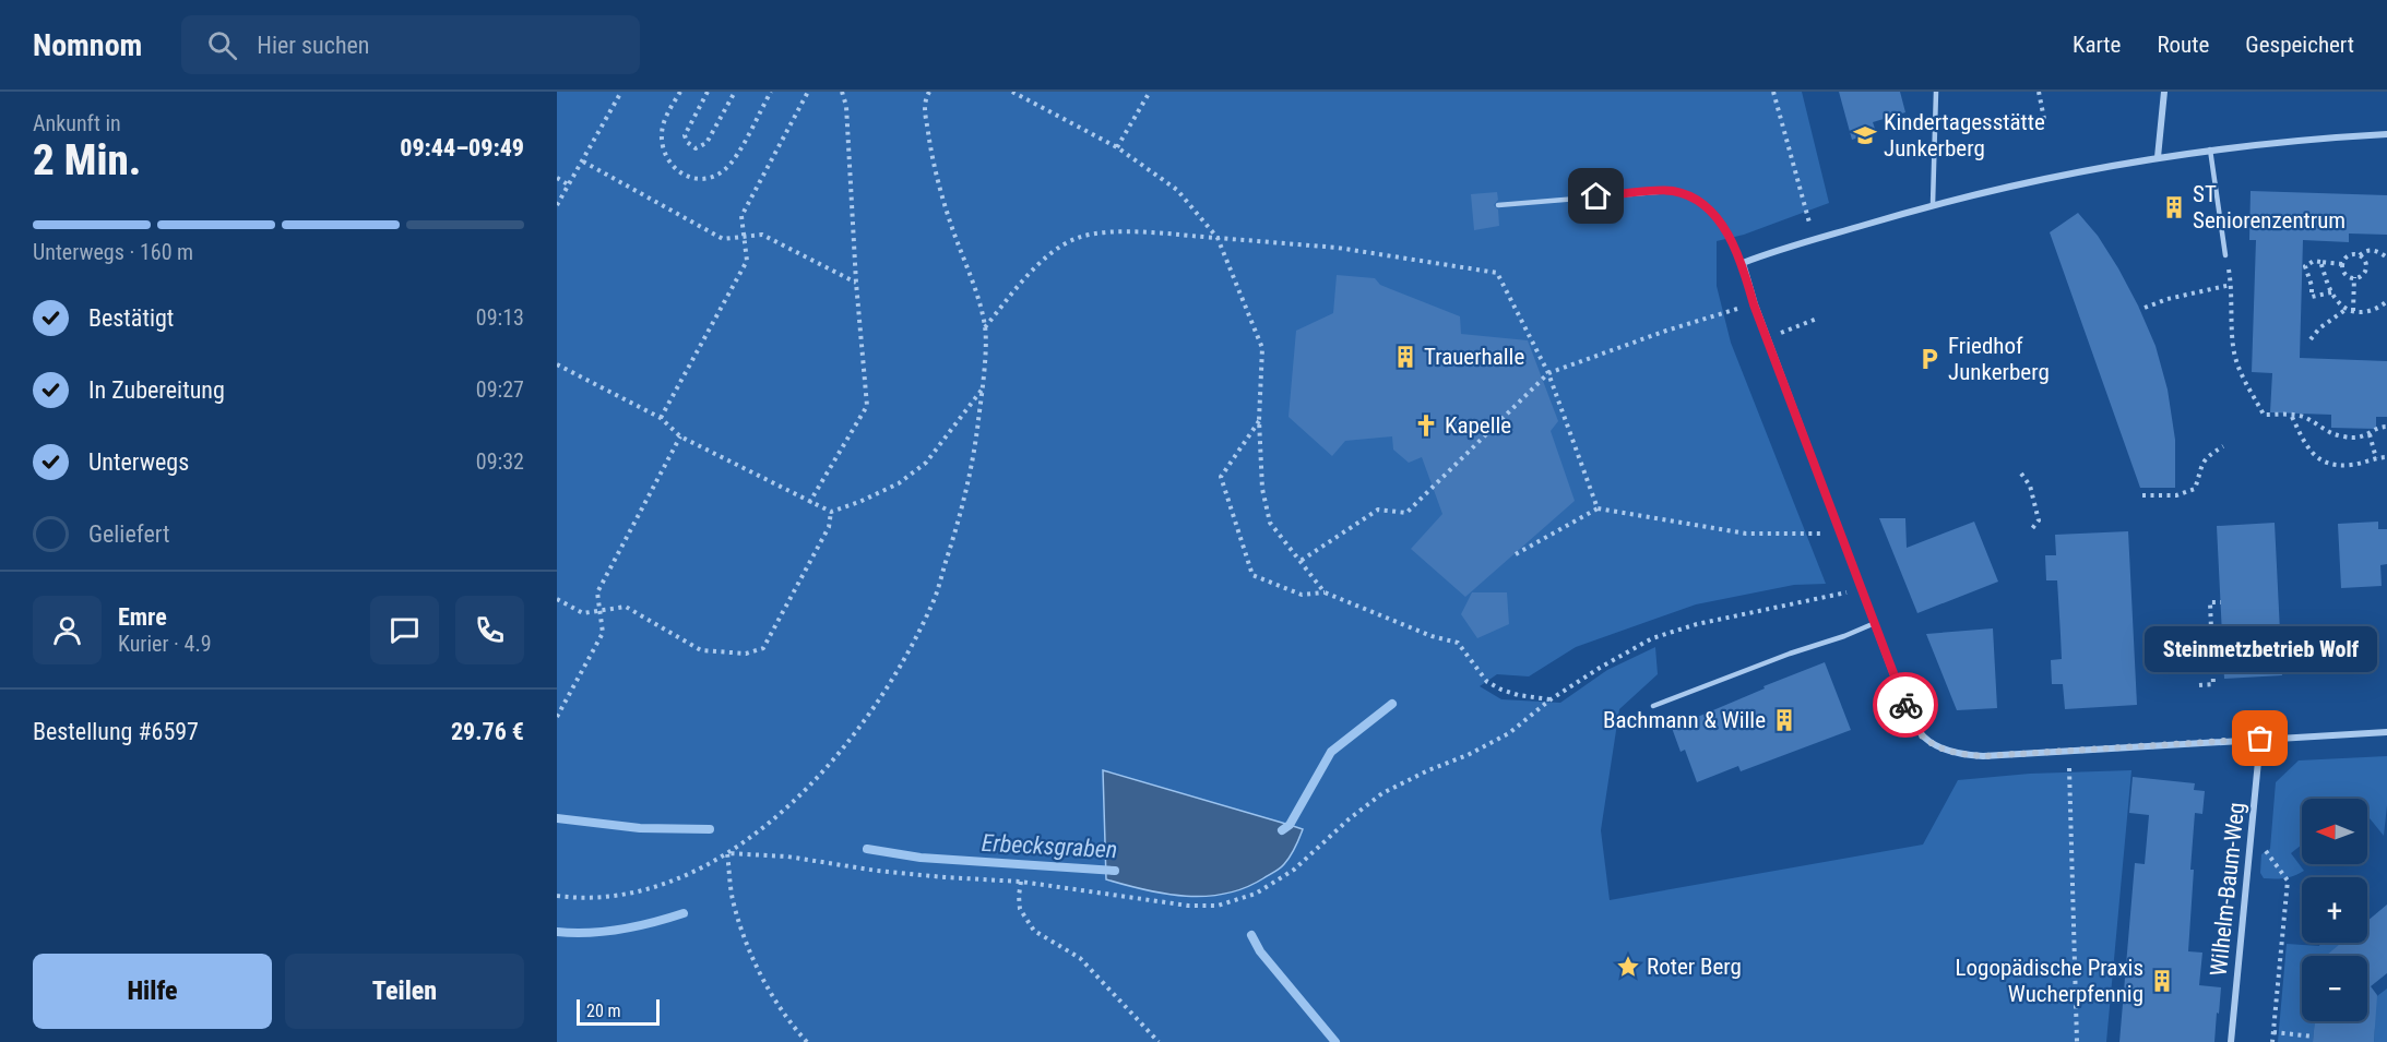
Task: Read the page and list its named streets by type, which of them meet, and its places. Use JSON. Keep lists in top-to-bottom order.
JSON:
{
  "streets": {
    "street": ["Wilhelm-Baum-Weg"]
  },
  "water": ["Erbecksgraben"],
  "places": {
    "school or university": ["Kindertagesstätte Junkerberg"],
    "building": [
      "ST Seniorenzentrum",
      "Trauerhalle",
      "Bachmann & Wille",
      "Logopädische Praxis Wucherpfennig"
    ],
    "parking": ["Friedhof Junkerberg"],
    "church": ["Kapelle"],
    "other": ["Steinmetzbetrieb Wolf"],
    "place": ["Roter Berg"]
  },
  "scale_bar": "20 m",
  "north": "left",
  "page": {
    "header": "Nomnom",
    "search": "Hier suchen",
    "nav": ["Karte", "Route", "Gespeichert"],
    "heading": ["2 Min.", "Ankunft in", "09:44–09:49"],
    "panel": [
      "Emre",
      "Kurier · 4.9",
      "Bestellung #6597",
      "29.76 €"
    ],
    "bar": "Unterwegs · 160 m",
    "list": [
      ["Bestätigt", "09:13"],
      ["In Zubereitung", "09:27"],
      ["Unterwegs", "09:32"],
      "Geliefert"
    ],
    "bubble": "Steinmetzbetrieb Wolf",
    "map_buttons": ["+", "−"],
    "buttons": ["Hilfe", "Teilen"],
    "scale": "20 m"
  }
}
